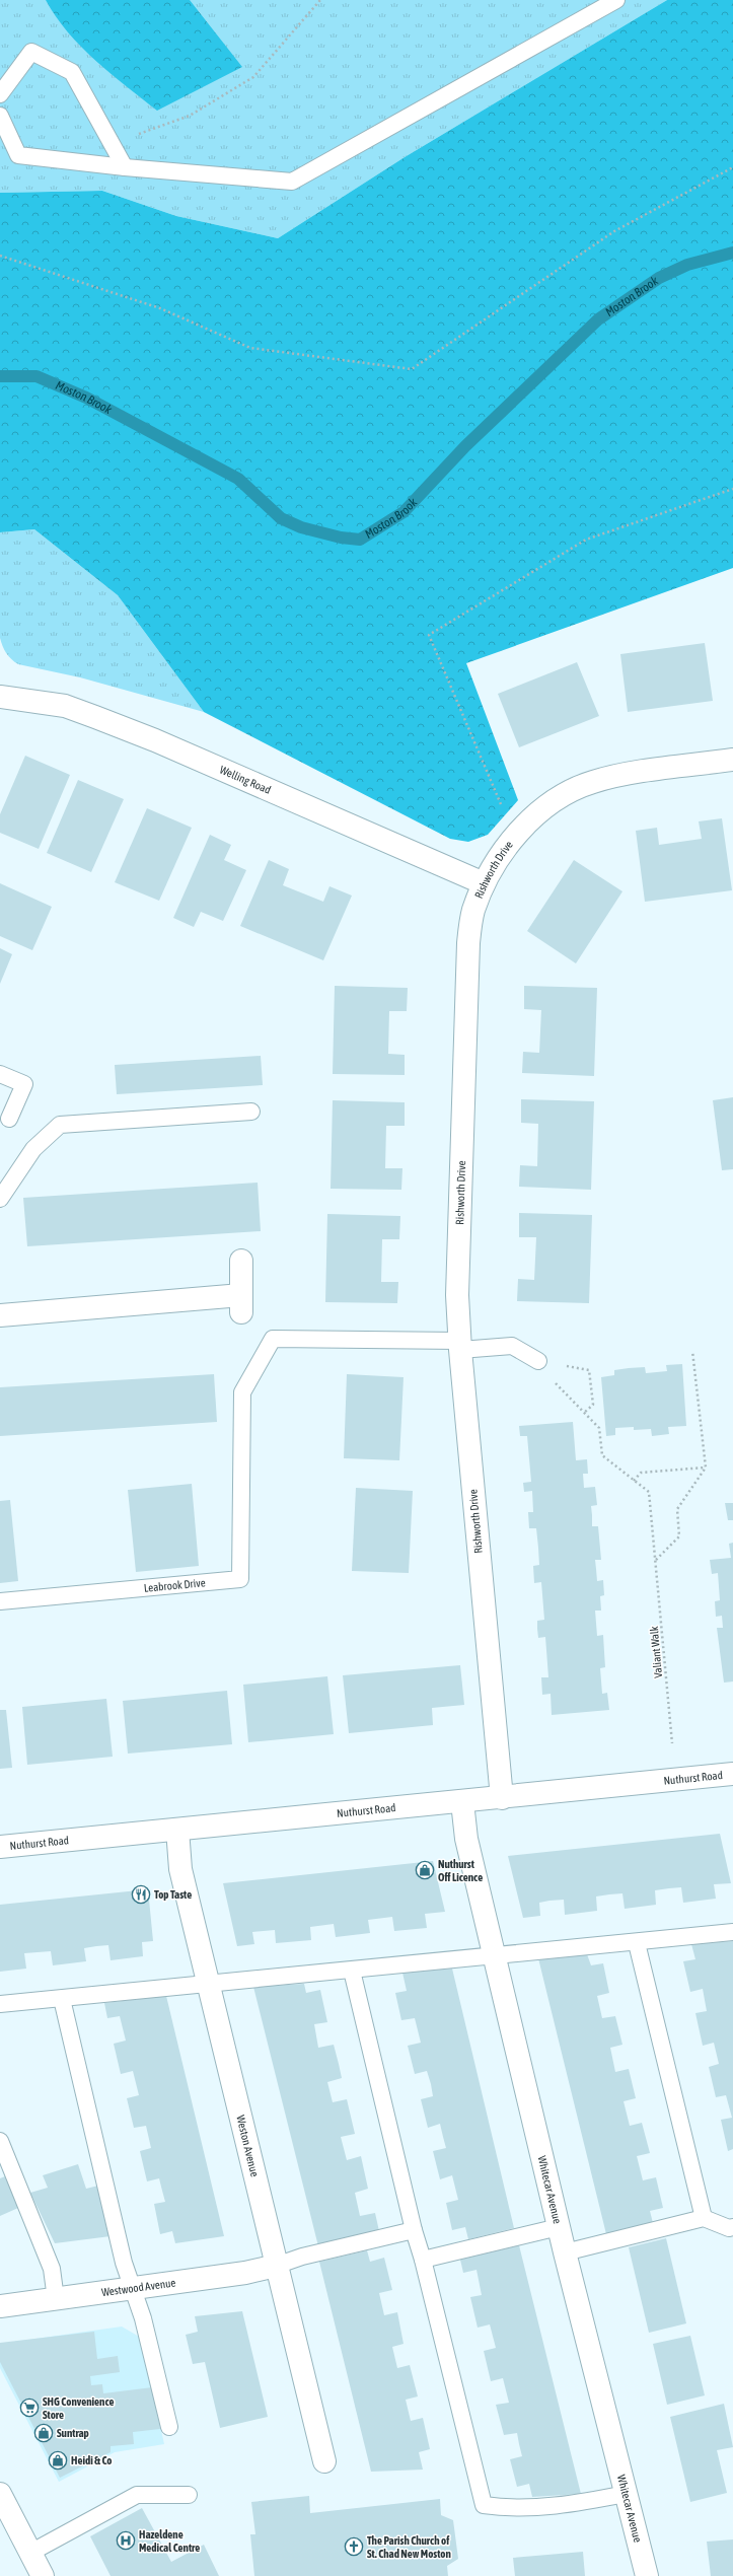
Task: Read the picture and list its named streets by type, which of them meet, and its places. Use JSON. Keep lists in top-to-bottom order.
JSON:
{
  "streets": {
    "street": [
      "Welling Road",
      "Rishworth Drive",
      "Nuthurst Road",
      "Weston Avenue",
      "Whitecar Avenue",
      "Westwood Avenue"
    ],
    "lane": ["Leabrook Drive"],
    "path": ["Valiant Walk"]
  },
  "crossings": [
    ["Welling Road", "Rishworth Drive"],
    ["Rishworth Drive", "Leabrook Drive"],
    ["Rishworth Drive", "Nuthurst Road"],
    ["Nuthurst Road", "Weston Avenue"],
    ["Nuthurst Road", "Whitecar Avenue"],
    ["Weston Avenue", "Westwood Avenue"]
  ],
  "water": ["Moston Brook"],
  "places": {
    "shop": ["Nuthurst Off Licence", "Suntrap", "Heidi & Co"],
    "restaurant": ["Top Taste"],
    "supermarket": ["SHG Convenience Store"],
    "hospital": ["Hazeldene Medical Centre"],
    "church": ["The Parish Church of St. Chad New Moston"]
  }
}
